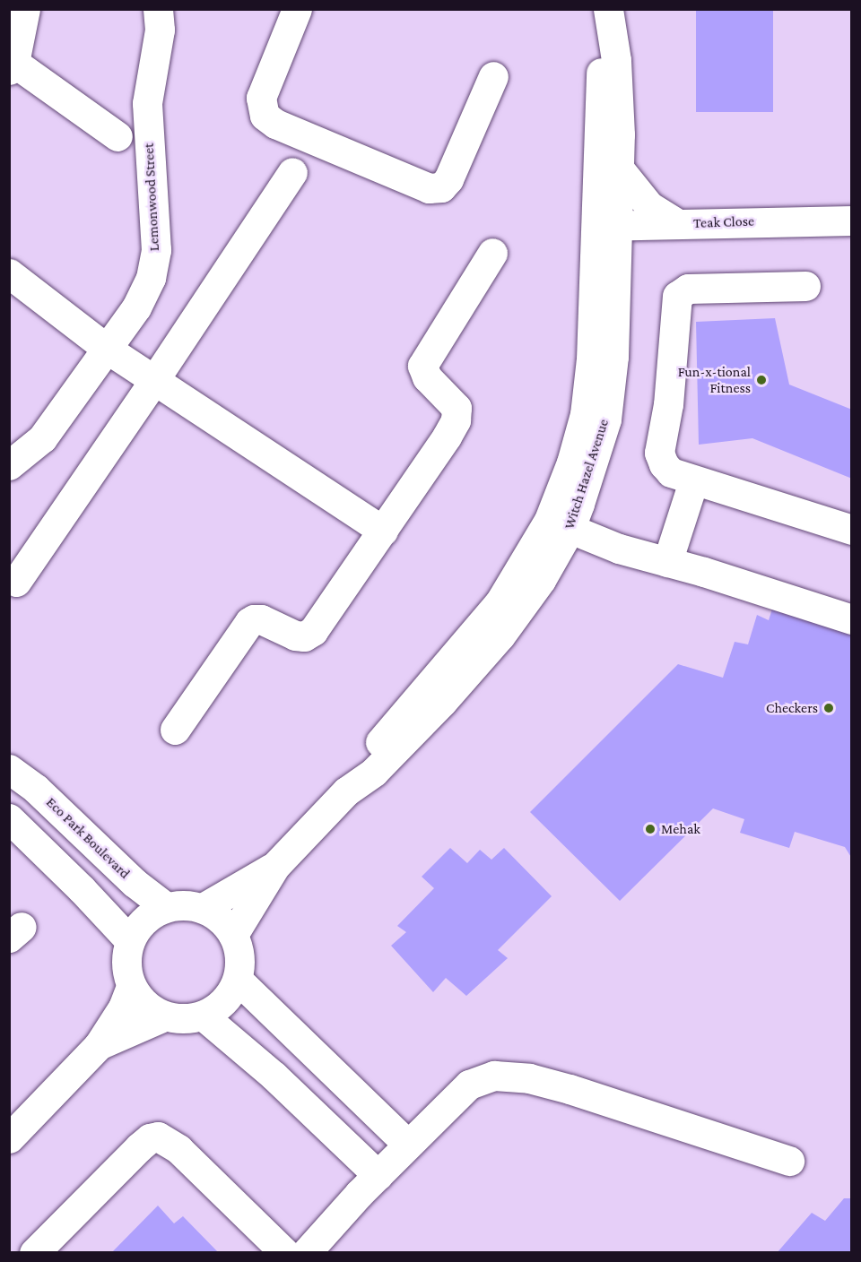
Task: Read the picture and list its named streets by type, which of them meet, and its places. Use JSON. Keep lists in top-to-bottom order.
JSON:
{
  "streets": {
    "street": [
      "Lemonwood Street",
      "Teak Close",
      "Witch Hazel Avenue",
      "Eco Park Boulevard"
    ]
  },
  "crossings": [
    ["Teak Close", "Witch Hazel Avenue"],
    ["Witch Hazel Avenue", "Eco Park Boulevard"]
  ],
  "places": ["Fun-x-tional Fitness", "Checkers", "Mehak"]
}
